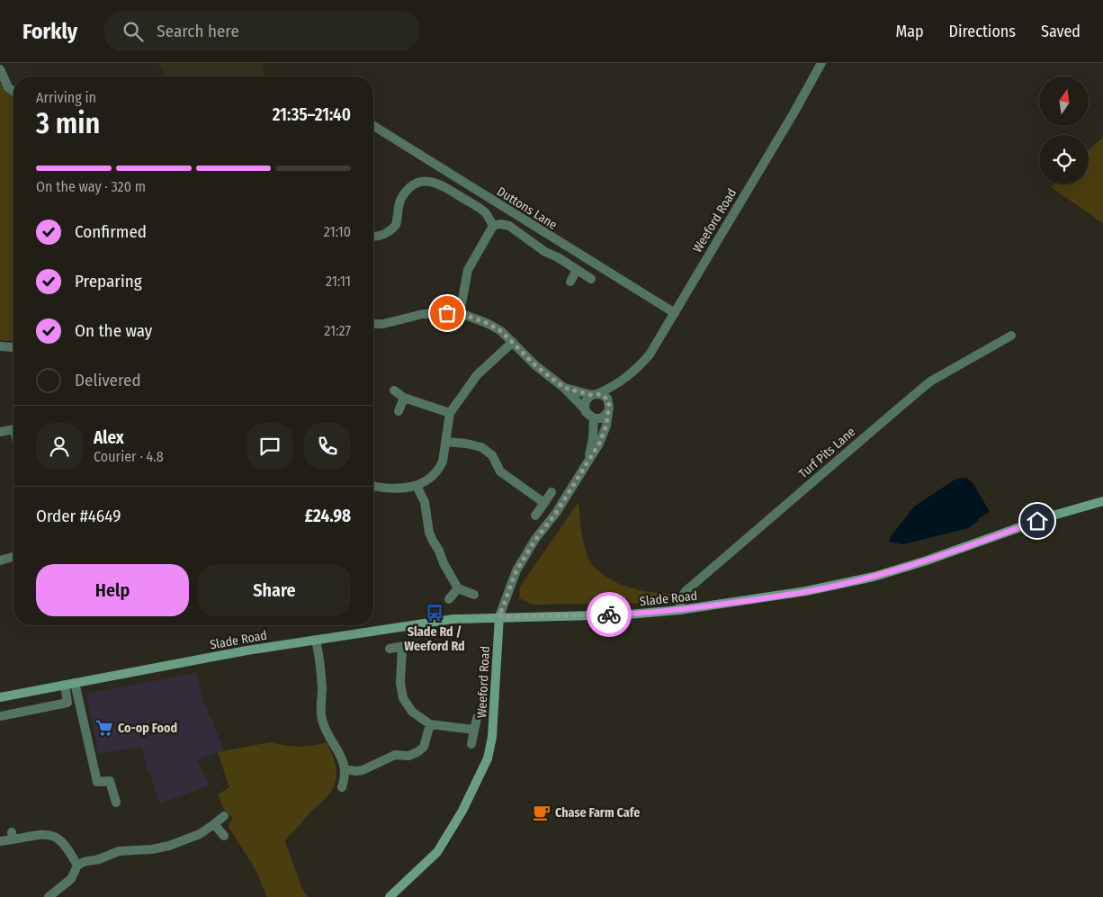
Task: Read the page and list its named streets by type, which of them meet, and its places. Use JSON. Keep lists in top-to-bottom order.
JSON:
{
  "streets": {
    "main road": ["Weeford Road", "Slade Road"],
    "street": ["Duttons Lane", "Turf Pits Lane"]
  },
  "crossings": [
    ["Duttons Lane", "Weeford Road"],
    ["Weeford Road", "Slade Road"],
    ["Turf Pits Lane", "Slade Road"]
  ],
  "places": {
    "bus stop": ["Slade Rd / Weeford Rd"],
    "supermarket": ["Co-op Food"],
    "cafe": ["Chase Farm Cafe"]
  },
  "north": "top",
  "page": {
    "header": "Forkly",
    "search": "Search here",
    "nav": ["Map", "Directions", "Saved"],
    "heading": ["3 min", "Arriving in", "21:35–21:40"],
    "panel": [
      "Alex",
      "Courier · 4.8",
      "Order #4649",
      "£24.98"
    ],
    "bar": "On the way · 320 m",
    "list": [
      ["Confirmed", "21:10"],
      ["Preparing", "21:11"],
      ["On the way", "21:27"],
      "Delivered"
    ],
    "buttons": ["Help", "Share"]
  }
}
